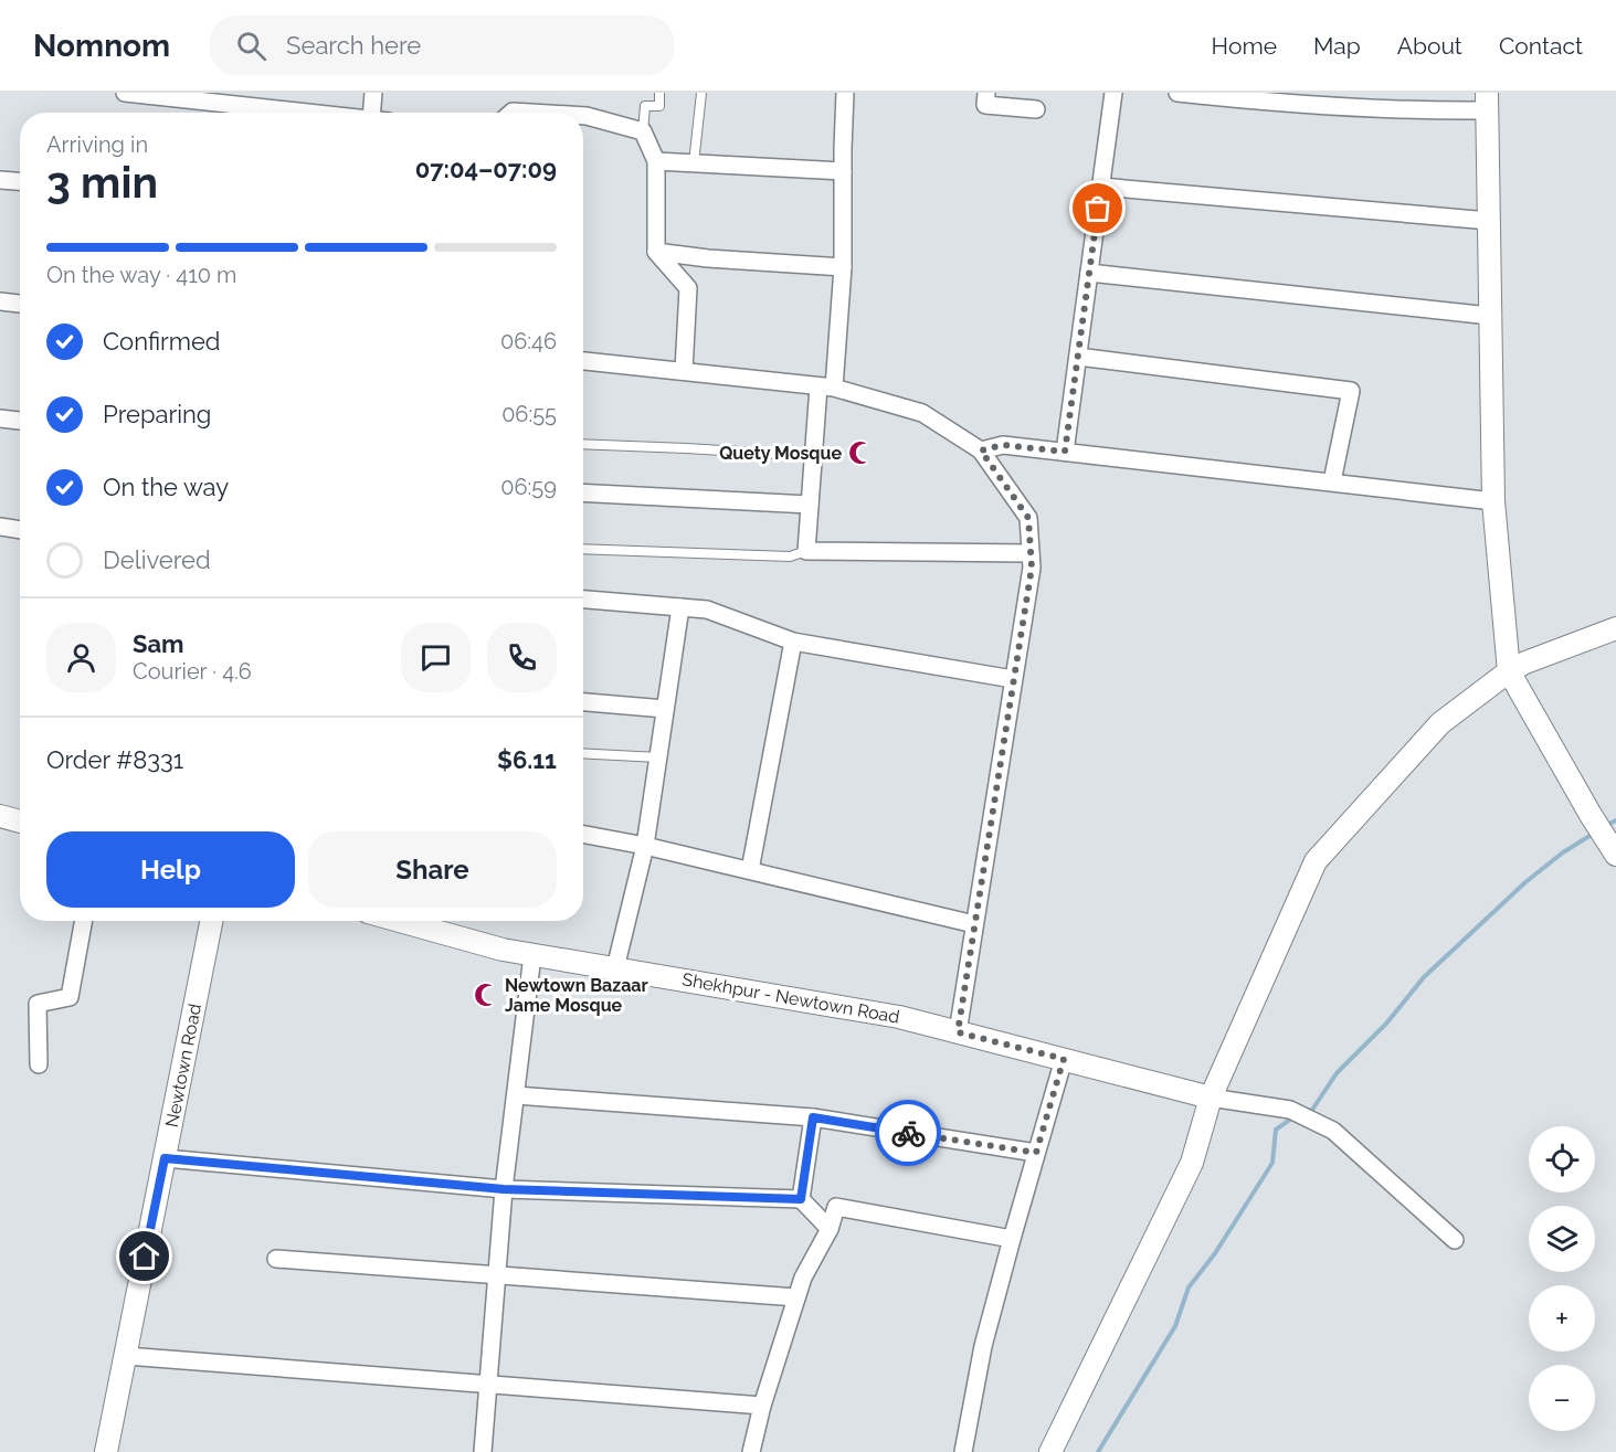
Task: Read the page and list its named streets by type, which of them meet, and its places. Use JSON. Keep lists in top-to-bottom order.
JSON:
{
  "streets": {
    "street": ["Shekhpur - Newtown Road", "Newtown Road"]
  },
  "places": {
    "mosque": ["Quety Mosque", "Newtown Bazaar Jame Mosque"]
  },
  "page": {
    "header": "Nomnom",
    "search": "Search here",
    "nav": [
      "Home",
      "Map",
      "About",
      "Contact"
    ],
    "heading": ["3 min", "Arriving in", "07:04–07:09"],
    "panel": [
      "Sam",
      "Courier · 4.6",
      "Order #8331",
      "$6.11"
    ],
    "bar": "On the way · 410 m",
    "list": [
      ["Confirmed", "06:46"],
      ["Preparing", "06:55"],
      ["On the way", "06:59"],
      "Delivered"
    ],
    "buttons": ["Help", "Share"],
    "map_buttons": ["+", "−"]
  }
}
